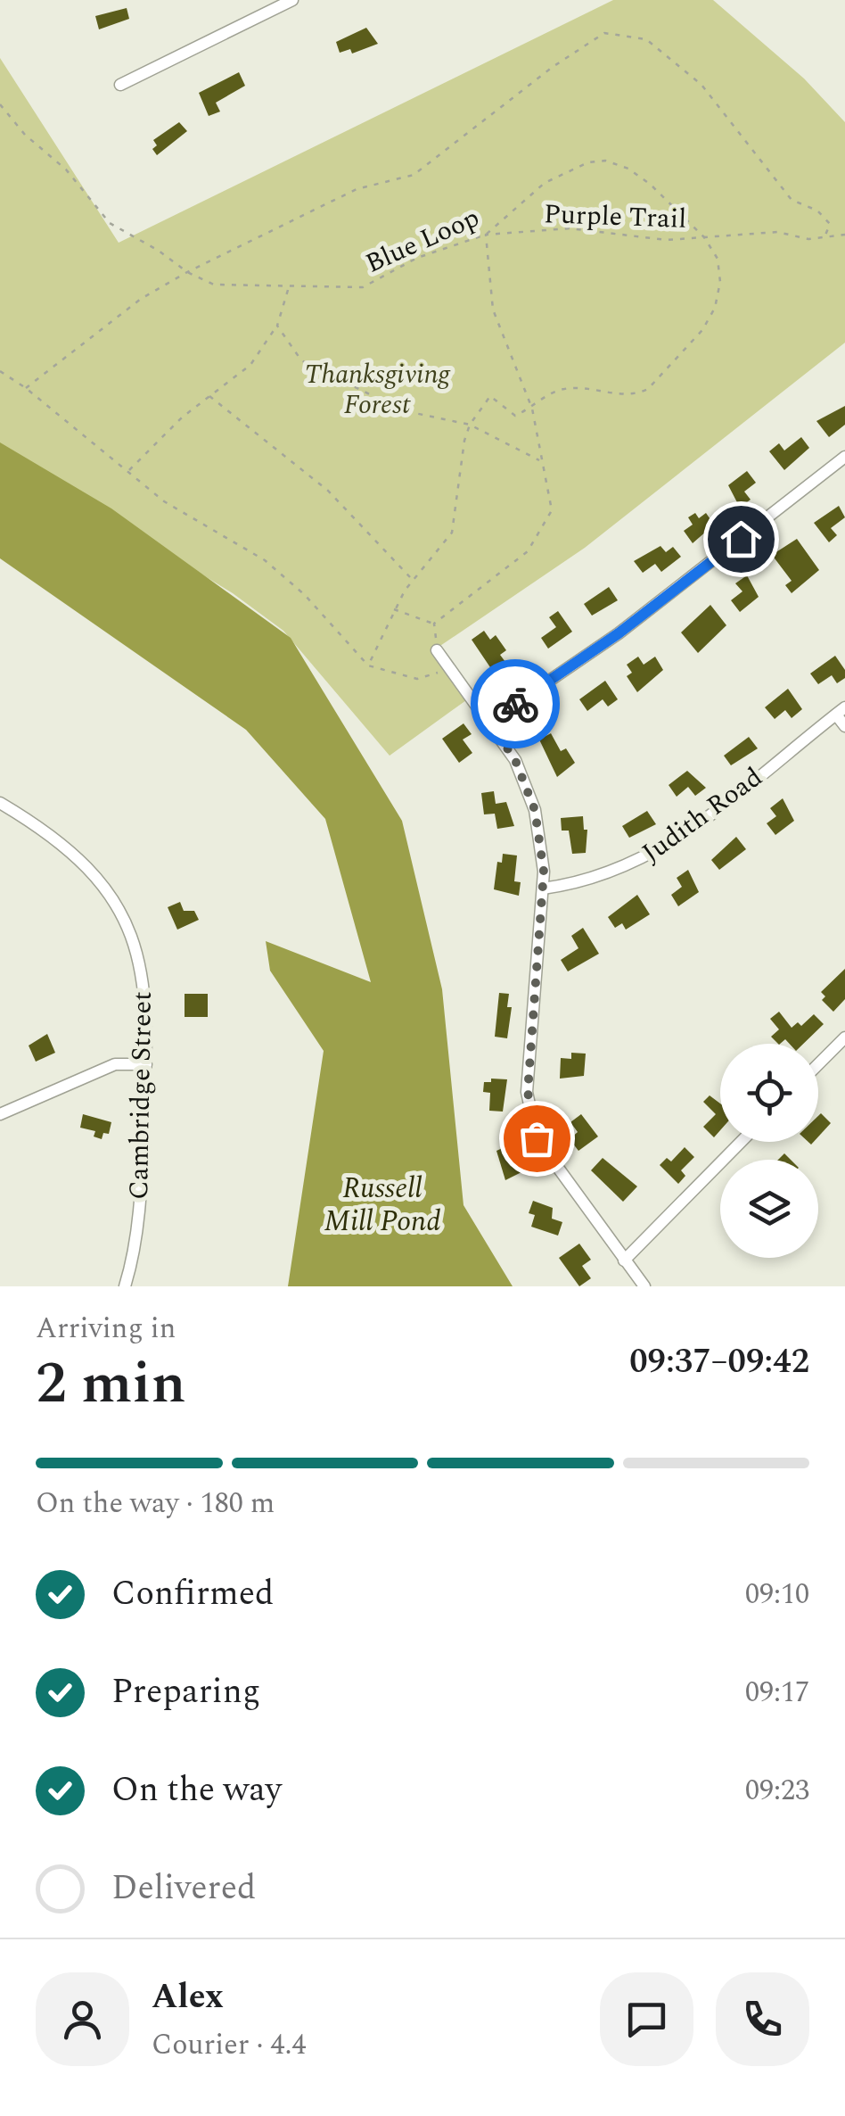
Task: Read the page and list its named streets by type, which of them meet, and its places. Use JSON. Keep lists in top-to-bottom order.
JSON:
{
  "streets": {
    "street": ["Judith Road", "Cambridge Street"],
    "path": ["Purple Trail", "Blue Loop"]
  },
  "crossings": [
    ["Purple Trail", "Blue Loop"]
  ],
  "water": ["Russell Mill Pond"],
  "parks": ["Thanksgiving Forest"],
  "page": {
    "heading": ["2 min", "Arriving in", "09:37–09:42"],
    "panel": ["Alex", "Courier · 4.4"],
    "bar": "On the way · 180 m",
    "list": [
      ["Confirmed", "09:10"],
      ["Preparing", "09:17"],
      ["On the way", "09:23"],
      "Delivered"
    ]
  }
}
